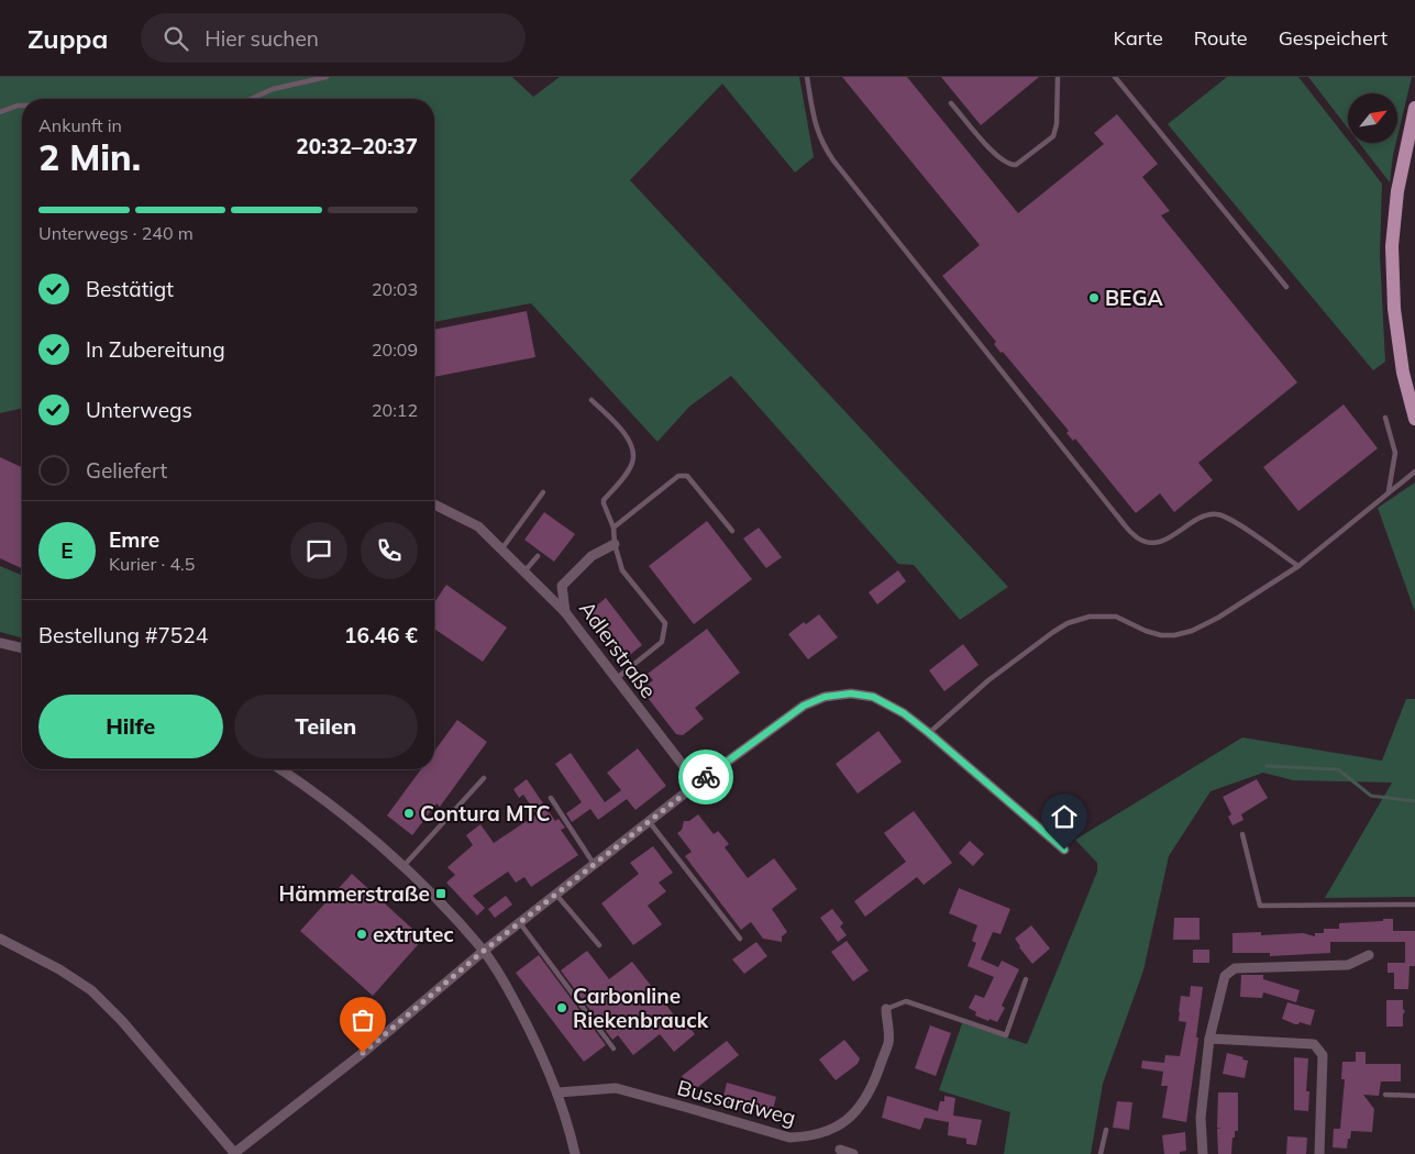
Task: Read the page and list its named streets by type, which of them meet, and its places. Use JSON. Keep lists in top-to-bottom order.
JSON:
{
  "streets": {
    "street": ["Adlerstraße", "Bussardweg"]
  },
  "places": {
    "other": [
      "BEGA",
      "Contura MTC",
      "extrutec",
      "Carbonline Riekenbrauck"
    ],
    "transit": ["Hämmerstraße"]
  },
  "north": "top right",
  "page": {
    "header": "Zuppa",
    "search": "Hier suchen",
    "nav": ["Karte", "Route", "Gespeichert"],
    "heading": ["2 Min.", "Ankunft in", "20:32–20:37"],
    "panel": [
      "Emre",
      "Kurier · 4.5",
      "Bestellung #7524",
      "16.46 €"
    ],
    "bar": "Unterwegs · 240 m",
    "list": [
      ["Bestätigt", "20:03"],
      ["In Zubereitung", "20:09"],
      ["Unterwegs", "20:12"],
      "Geliefert"
    ],
    "round": "E",
    "buttons": ["Hilfe", "Teilen"]
  }
}
